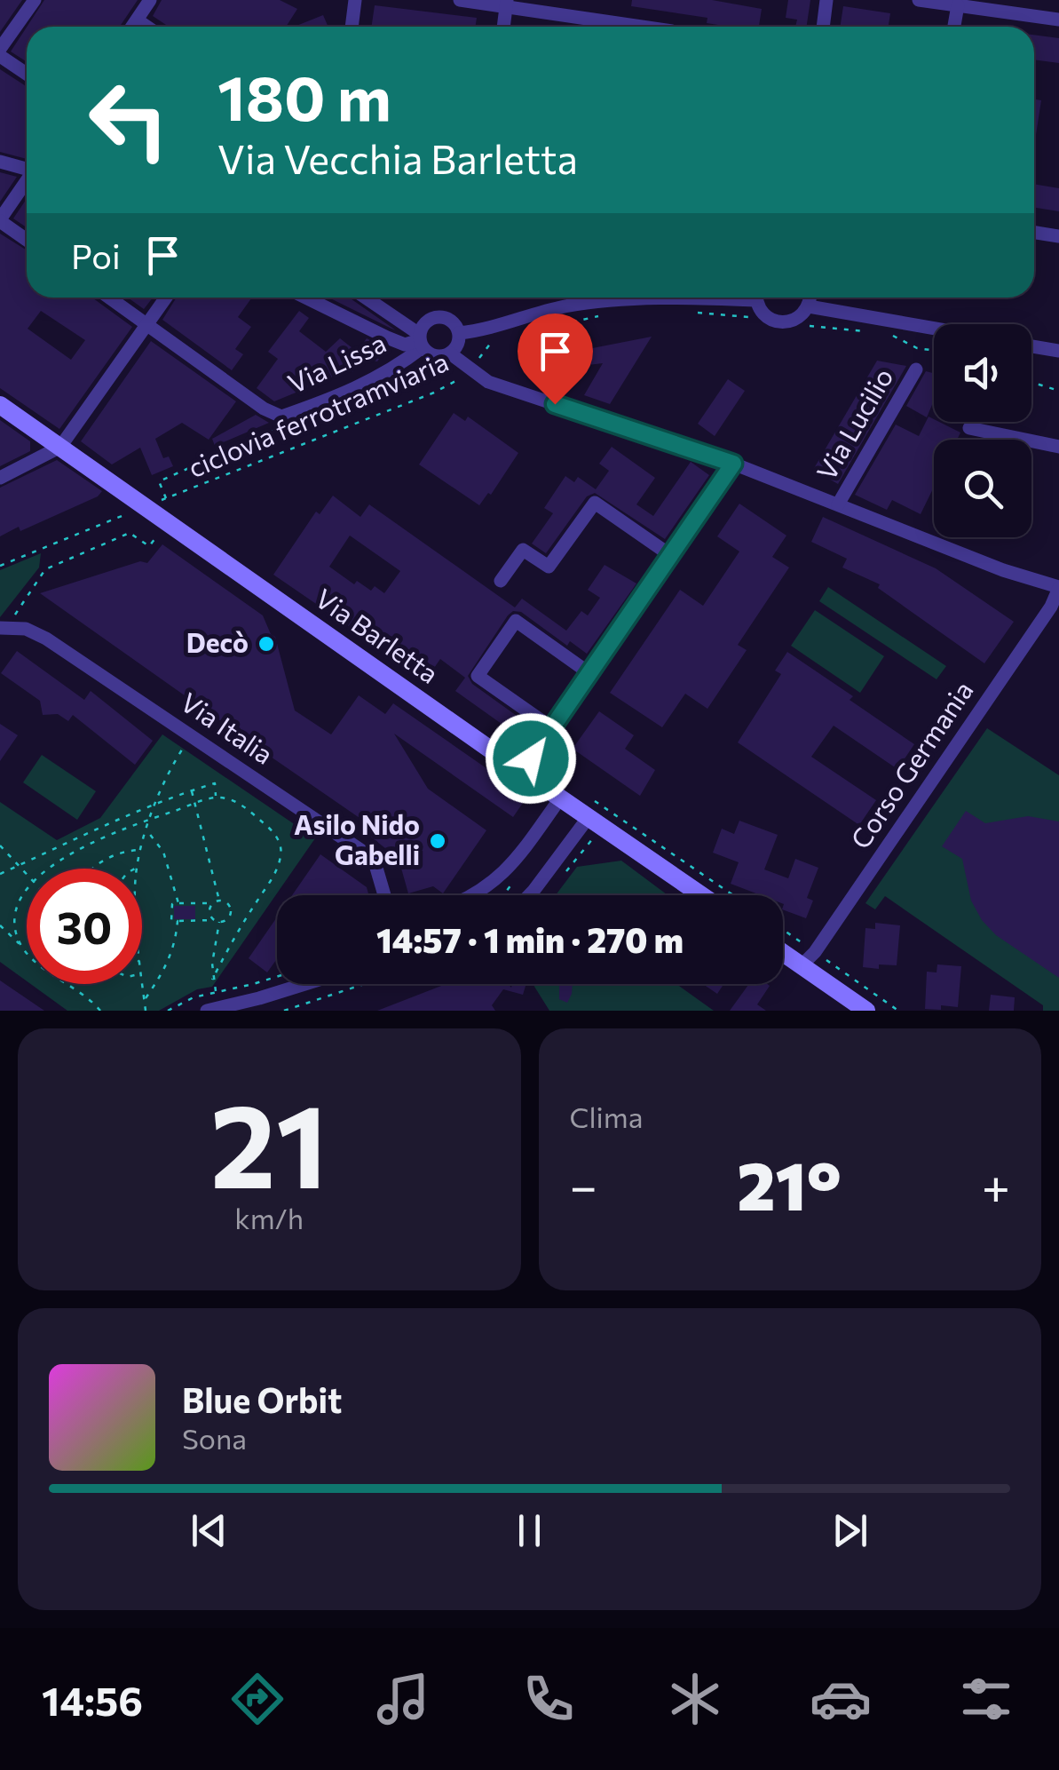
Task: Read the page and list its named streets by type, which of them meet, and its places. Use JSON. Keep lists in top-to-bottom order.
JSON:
{
  "streets": {
    "main road": ["Via Barletta"],
    "street": [
      "Via Lissa",
      "Via Lucilio",
      "Via Italia",
      "Corso Germania"
    ],
    "path": ["ciclovia ferrotramviaria"]
  },
  "crossings": [
    ["ciclovia ferrotramviaria", "Via Barletta"]
  ],
  "places": ["Decò", "Asilo Nido Gabelli"],
  "page": {
    "turn": ["180 m", "Via Vecchia Barletta"],
    "then": "Poi",
    "limit": "30",
    "trip": "14:57 · 1 min · 270 m",
    "tile": [
      ["21", "km/h"],
      "Clima"
    ],
    "heat": ["−", "21°", "+"],
    "song": ["Blue Orbit", "Sona"],
    "tabs": "14:56"
  }
}
